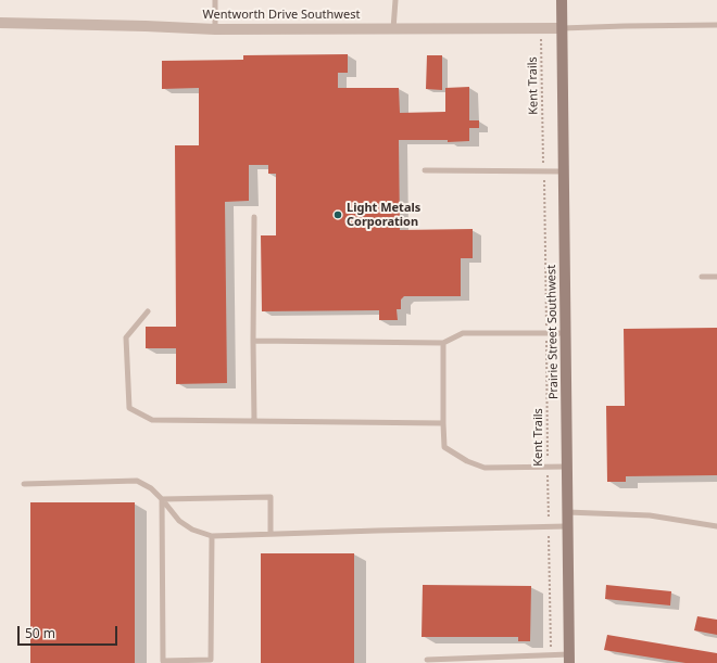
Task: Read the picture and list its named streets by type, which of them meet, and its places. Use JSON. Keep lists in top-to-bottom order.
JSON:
{
  "streets": {
    "street": ["Wentworth Drive Southwest", "Prairie Street Southwest"],
    "path": ["Kent Trails"]
  },
  "crossings": [
    ["Wentworth Drive Southwest", "Kent Trails"],
    ["Wentworth Drive Southwest", "Prairie Street Southwest"]
  ],
  "places": ["Light Metals Corporation"],
  "scale_bar": "50 m"
}
